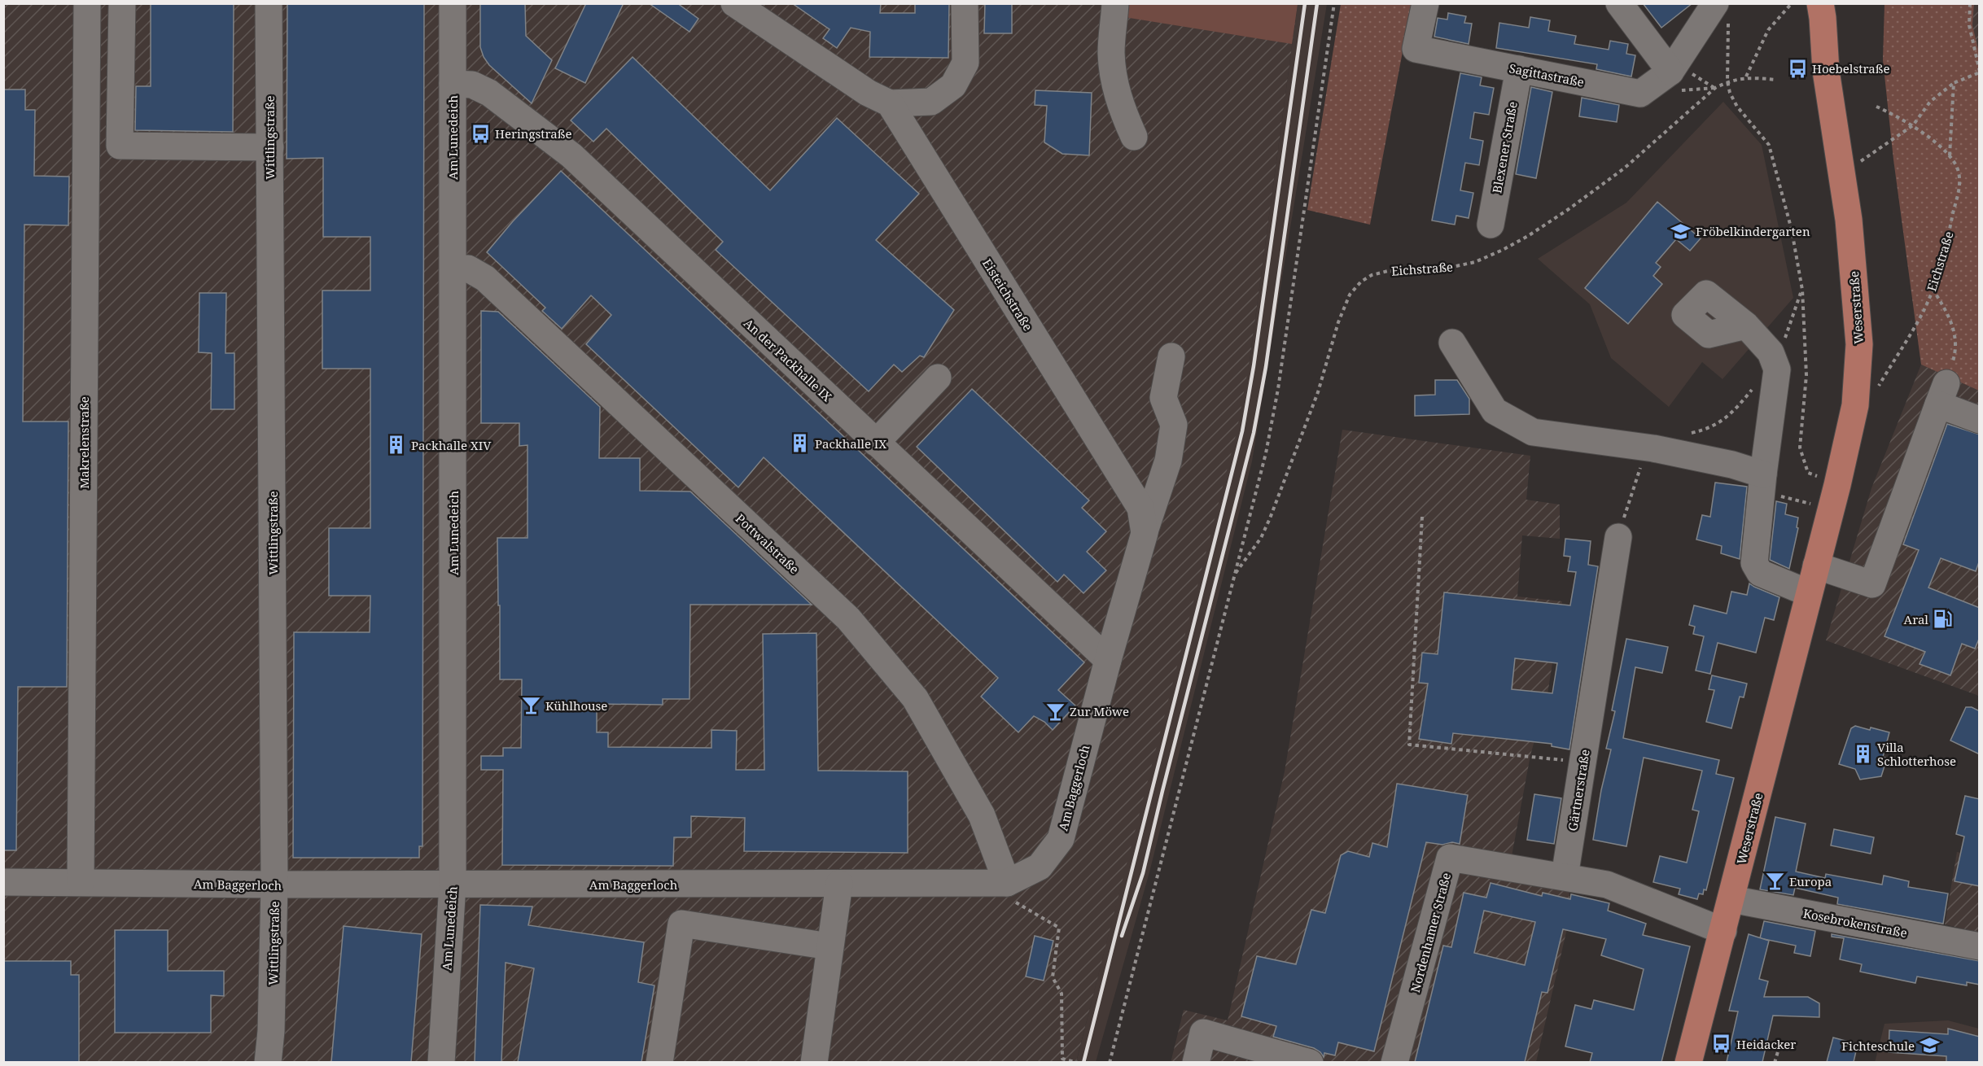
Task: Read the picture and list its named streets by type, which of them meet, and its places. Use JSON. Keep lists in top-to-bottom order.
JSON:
{
  "streets": {
    "main road": ["Weserstraße"],
    "street": [
      "Sagittastraße",
      "Wittlingstraße",
      "Am Lunedeich",
      "Blexener Straße",
      "Eisteichstraße",
      "An der Packhalle IX",
      "Makrelenstraße",
      "Pottwalstraße",
      "Am Baggerloch",
      "Gärtnerstraße",
      "Kosebrokenstraße",
      "Nordenhamer Straße"
    ],
    "path": ["Eichstraße"]
  },
  "crossings": [
    ["Sagittastraße", "Blexener Straße"],
    ["Wittlingstraße", "Am Baggerloch"],
    ["Am Lunedeich", "An der Packhalle IX"],
    ["Am Lunedeich", "Pottwalstraße"],
    ["Am Lunedeich", "Am Baggerloch"],
    ["Eisteichstraße", "An der Packhalle IX"],
    ["Eisteichstraße", "Am Baggerloch"],
    ["Weserstraße", "Kosebrokenstraße"],
    ["An der Packhalle IX", "Am Baggerloch"],
    ["Makrelenstraße", "Am Baggerloch"],
    ["Pottwalstraße", "Am Baggerloch"],
    ["Gärtnerstraße", "Nordenhamer Straße"]
  ],
  "places": {
    "bus stop": ["Hoebelstraße", "Heringstraße", "Heidacker"],
    "school or university": ["Fröbelkindergarten", "Fichteschule"],
    "building": ["Packhalle IX", "Packhalle XIV", "Villa Schlotterhose"],
    "fuel station": ["Aral"],
    "bar": ["Kühlhouse", "Zur Möwe", "Europa"]
  }
}
